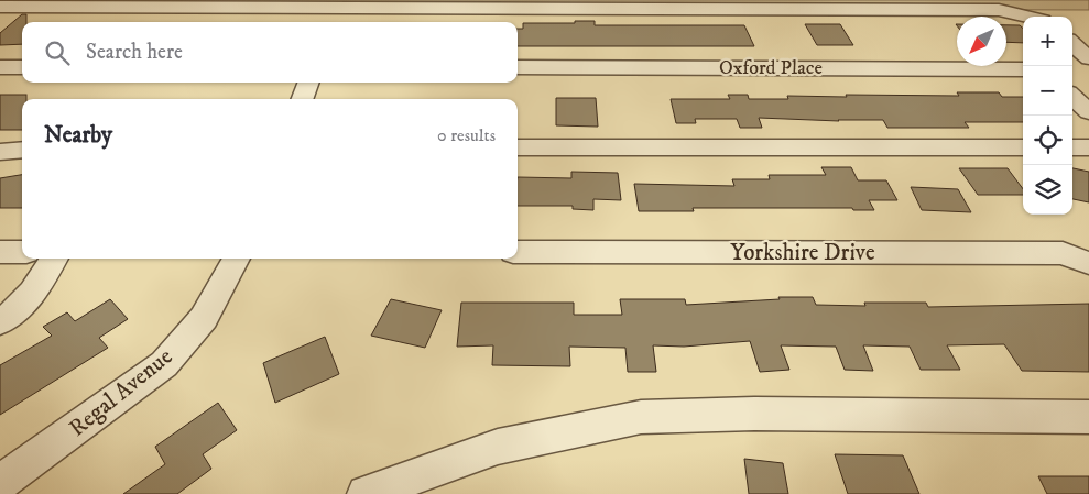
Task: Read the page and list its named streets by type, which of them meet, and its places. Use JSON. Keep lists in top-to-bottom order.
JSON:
{
  "streets": {
    "street": ["Oxford Place", "Yorkshire Drive", "Regal Avenue"]
  },
  "north": "bottom left",
  "page": {
    "map_buttons": ["+", "−"],
    "search": "Search here",
    "heading": ["Nearby", "0 results"]
  }
}
